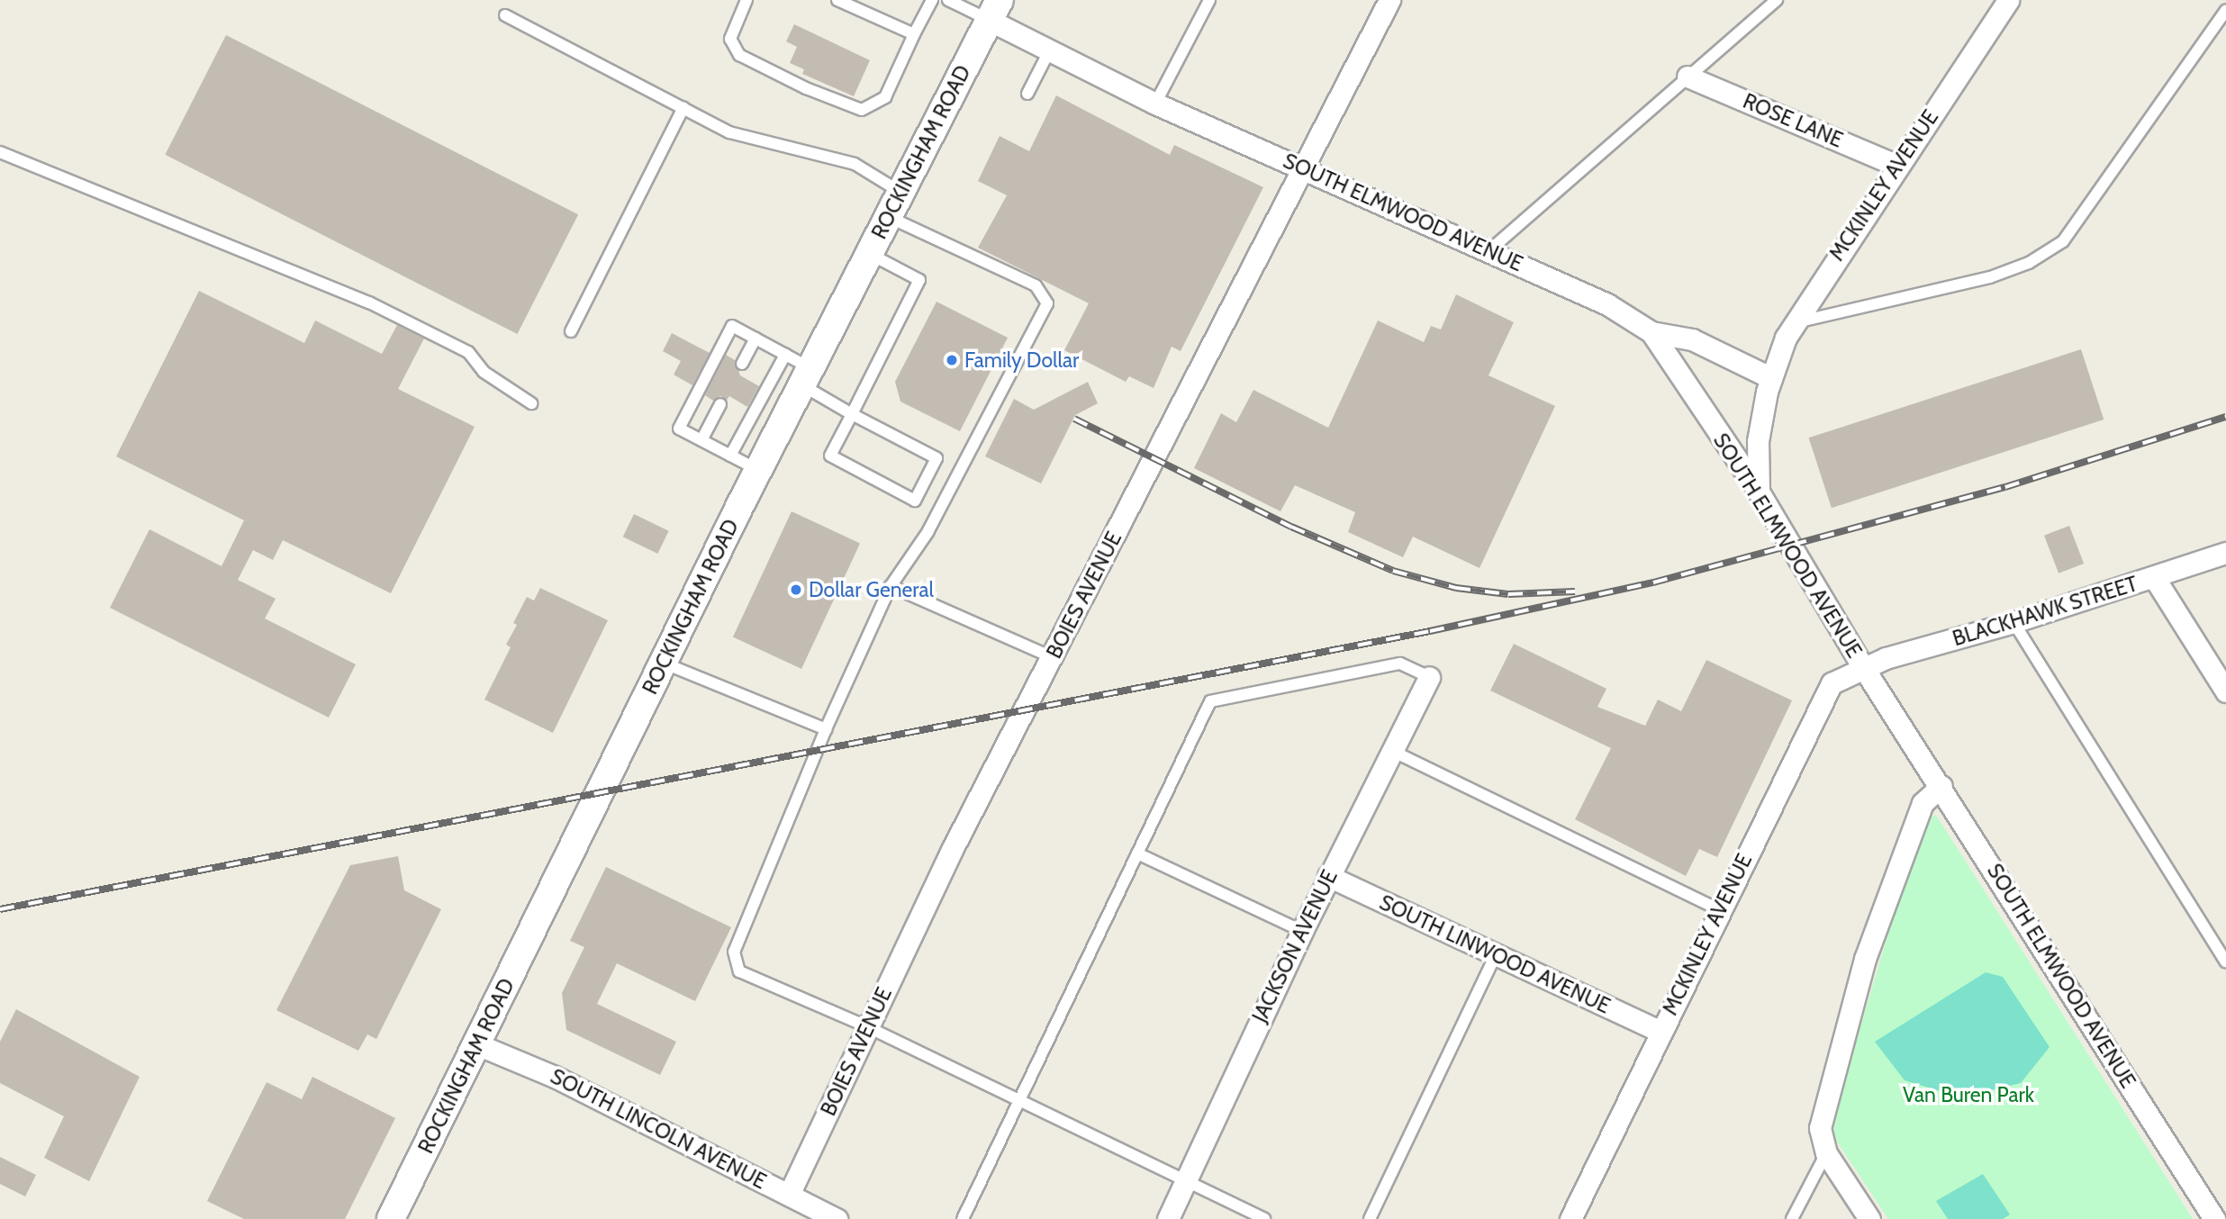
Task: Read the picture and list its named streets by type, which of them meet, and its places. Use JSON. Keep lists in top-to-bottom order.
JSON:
{
  "streets": {
    "street": [
      "ROSE LANE",
      "ROCKINGHAM ROAD",
      "MCKINLEY AVENUE",
      "SOUTH ELMWOOD AVENUE",
      "BOIES AVENUE",
      "BLACKHAWK STREET",
      "JACKSON AVENUE",
      "SOUTH LINWOOD AVENUE",
      "SOUTH LINCOLN AVENUE"
    ]
  },
  "crossings": [
    ["ROSE LANE", "MCKINLEY AVENUE"],
    ["ROCKINGHAM ROAD", "SOUTH ELMWOOD AVENUE"],
    ["ROCKINGHAM ROAD", "SOUTH LINCOLN AVENUE"],
    ["MCKINLEY AVENUE", "SOUTH ELMWOOD AVENUE"],
    ["MCKINLEY AVENUE", "BLACKHAWK STREET"],
    ["MCKINLEY AVENUE", "SOUTH LINWOOD AVENUE"],
    ["SOUTH ELMWOOD AVENUE", "BOIES AVENUE"],
    ["SOUTH ELMWOOD AVENUE", "BLACKHAWK STREET"],
    ["BOIES AVENUE", "SOUTH LINCOLN AVENUE"],
    ["JACKSON AVENUE", "SOUTH LINWOOD AVENUE"]
  ],
  "parks": ["Van Buren Park"],
  "places": ["Family Dollar", "Dollar General"]
}
